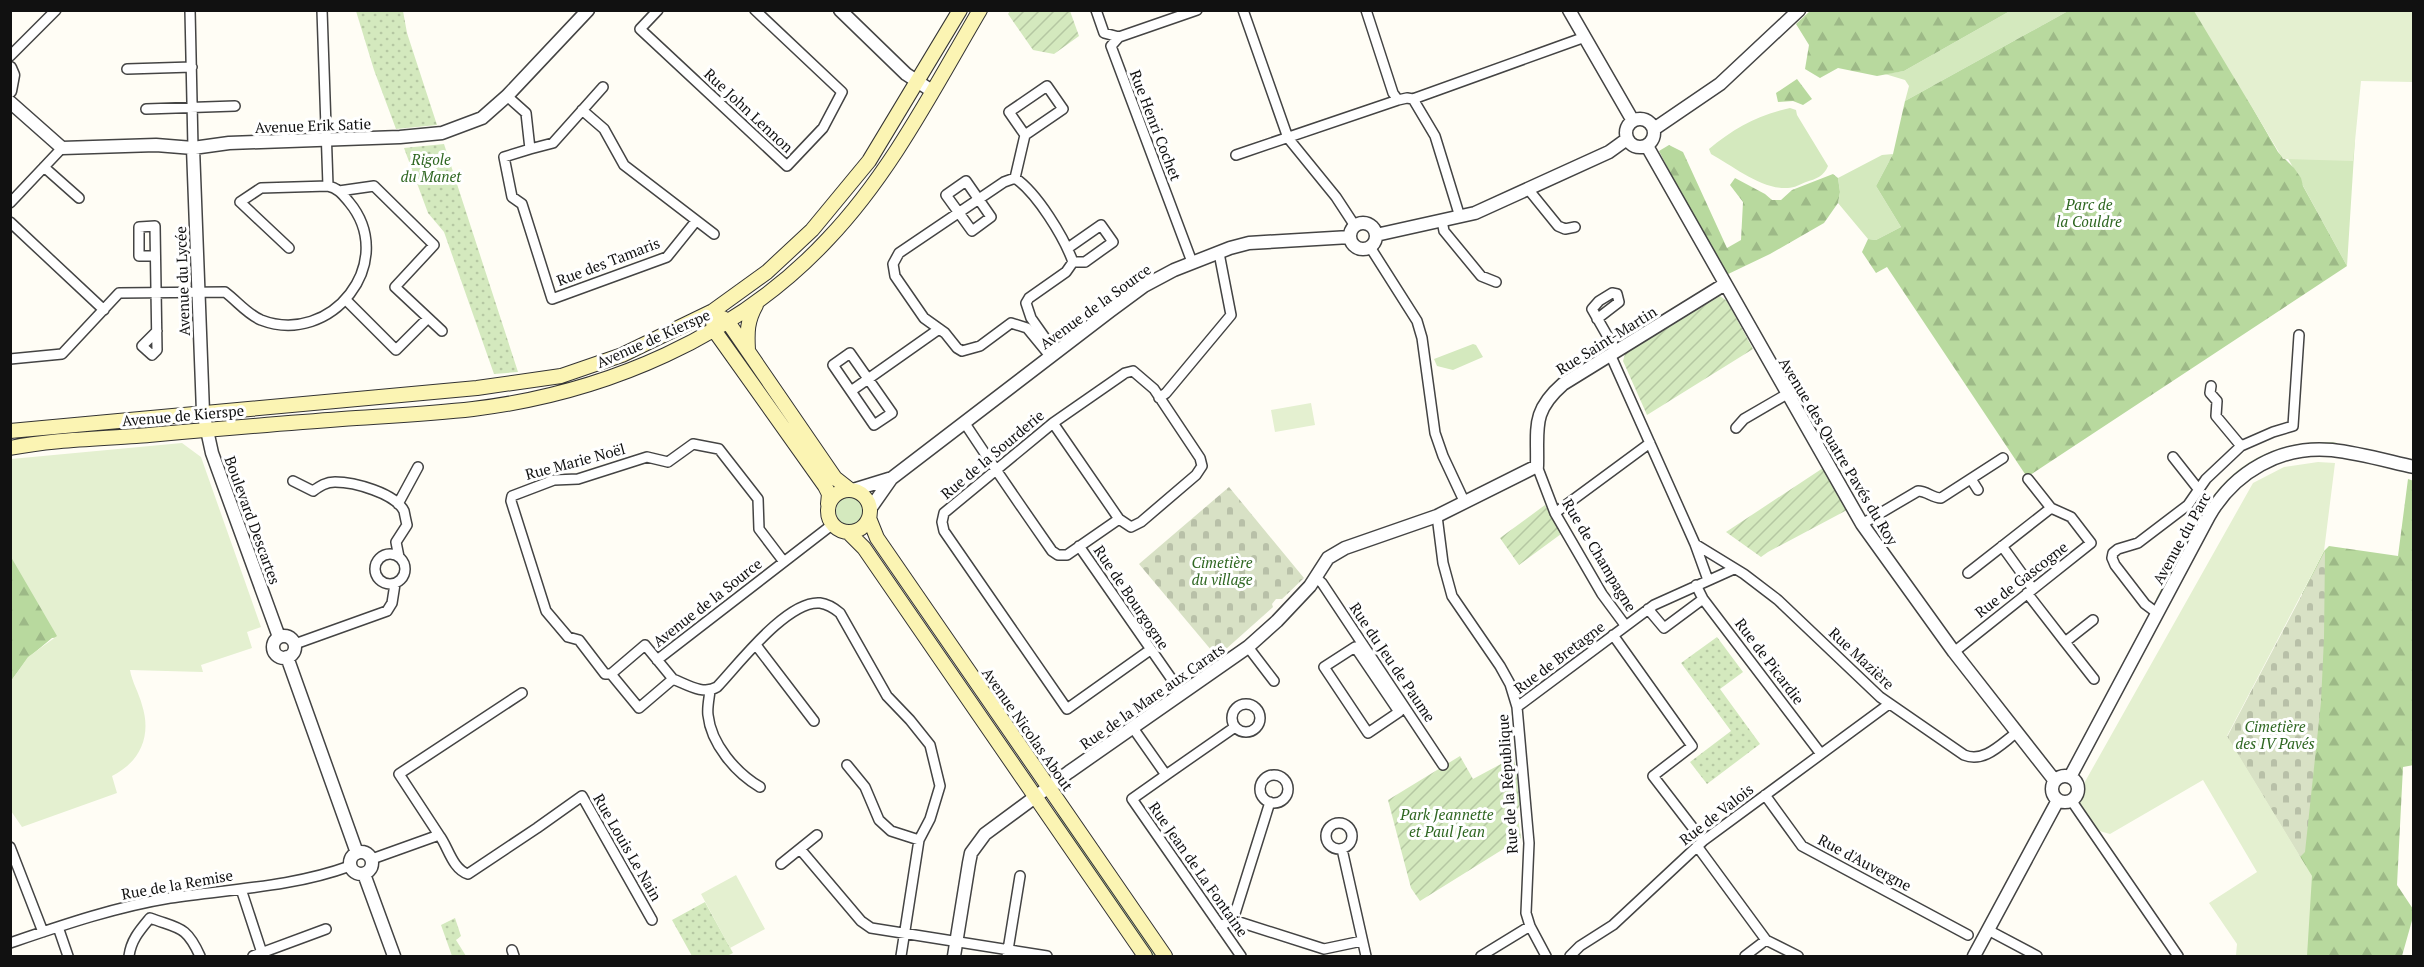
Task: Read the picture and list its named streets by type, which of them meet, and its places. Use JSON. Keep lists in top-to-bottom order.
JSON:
{
  "streets": {
    "main road": ["Avenue de Kierspe", "Avenue Nicolas About"],
    "street": [
      "Rue John Lennon",
      "Avenue Erik Satie",
      "Rue Henri Cochet",
      "Rue des Tamaris",
      "Avenue du Lycée",
      "Avenue de la Source",
      "Rue Saint-Martin",
      "Avenue des Quatre Pavés du Roy",
      "Rue de la Sourderie",
      "Rue Marie Noël",
      "Boulevard Descartes",
      "Avenue du Parc",
      "Rue de Champagne",
      "Rue de Gascogne",
      "Rue de Bourgogne",
      "Rue de Bretagne",
      "Rue Mazière",
      "Rue de Picardie",
      "Rue du Jeu de Paume",
      "Rue de la Mare aux Carats",
      "Rue de la République",
      "Rue de Valois",
      "Rue Louis Le Nain",
      "Rue d'Auvergne",
      "Rue Jean de La Fontaine",
      "Rue de la Remise"
    ]
  },
  "crossings": [
    ["Avenue Erik Satie", "Avenue du Lycée"],
    ["Rue Henri Cochet", "Avenue de la Source"],
    ["Avenue du Lycée", "Avenue de Kierspe"],
    ["Avenue du Lycée", "Boulevard Descartes"],
    ["Avenue de la Source", "Rue Marie Noël"],
    ["Avenue de la Source", "Avenue Nicolas About"],
    ["Avenue de Kierspe", "Boulevard Descartes"],
    ["Avenue de Kierspe", "Avenue Nicolas About"],
    ["Rue Saint-Martin", "Avenue des Quatre Pavés du Roy"],
    ["Rue Saint-Martin", "Rue de Champagne"],
    ["Rue Saint-Martin", "Rue de la Mare aux Carats"],
    ["Avenue des Quatre Pavés du Roy", "Avenue du Parc"],
    ["Avenue des Quatre Pavés du Roy", "Rue de Gascogne"],
    ["Avenue des Quatre Pavés du Roy", "Rue Mazière"],
    ["Rue de la Sourderie", "Rue de Bourgogne"],
    ["Boulevard Descartes", "Rue de la Remise"],
    ["Rue de Champagne", "Rue de Bretagne"],
    ["Rue de Champagne", "Rue de la Mare aux Carats"],
    ["Rue de Bourgogne", "Rue de la Mare aux Carats"],
    ["Rue de Bretagne", "Rue Mazière"],
    ["Rue de Bretagne", "Rue de Picardie"],
    ["Rue de Bretagne", "Rue de la République"],
    ["Rue Mazière", "Rue de Valois"],
    ["Rue de Picardie", "Rue de Valois"],
    ["Rue du Jeu de Paume", "Rue de la Mare aux Carats"],
    ["Rue de la Mare aux Carats", "Avenue Nicolas About"],
    ["Rue de la Mare aux Carats", "Rue de la République"],
    ["Rue de Valois", "Rue d'Auvergne"]
  ],
  "parks": [
    "Rigole du Manet",
    "Parc de la Couldre",
    "Cimetière du village",
    "Cimetière des IV Pavés",
    "Park Jeannette et Paul Jean"
  ]
}
